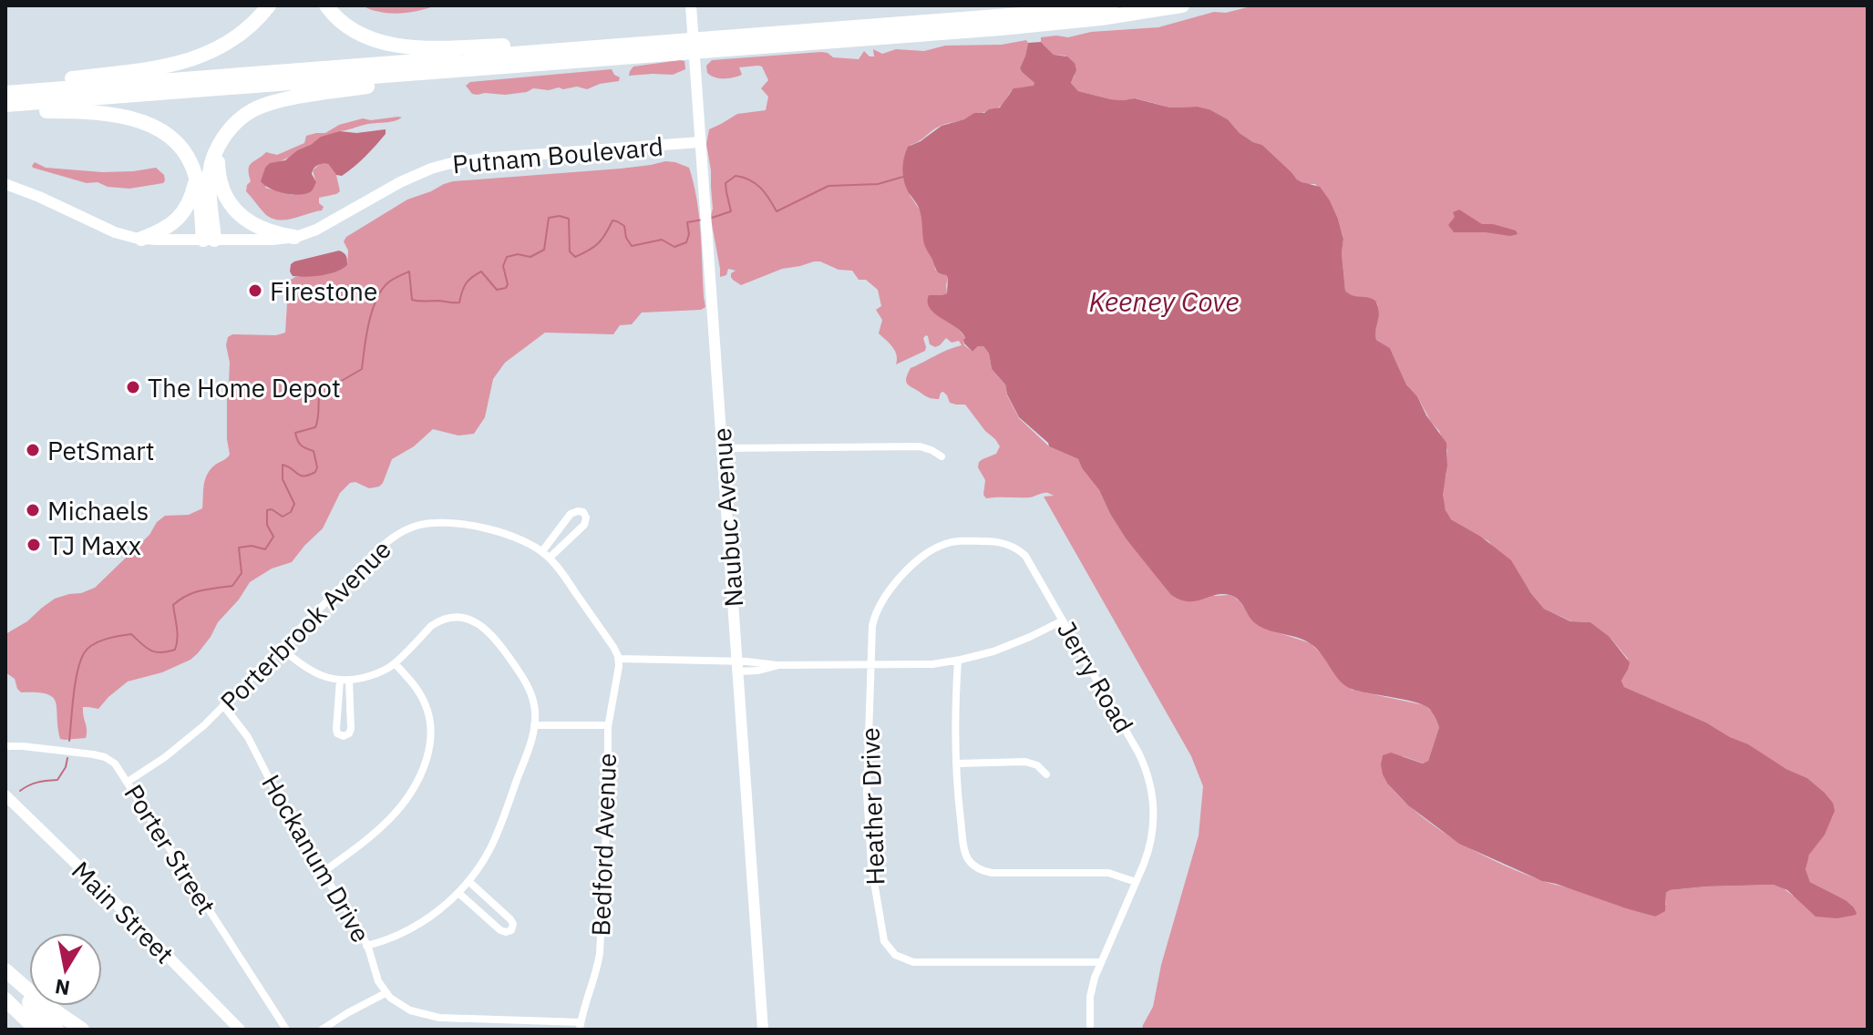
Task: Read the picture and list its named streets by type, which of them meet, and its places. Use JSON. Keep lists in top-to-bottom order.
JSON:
{
  "streets": {
    "main road": ["Putnam Boulevard", "Naubuc Avenue", "Main Street"],
    "street": [
      "Porterbrook Avenue",
      "Jerry Road",
      "Heather Drive",
      "Bedford Avenue",
      "Porter Street",
      "Hockanum Drive"
    ]
  },
  "crossings": [
    ["Putnam Boulevard", "Naubuc Avenue"],
    ["Porterbrook Avenue", "Bedford Avenue"],
    ["Porterbrook Avenue", "Porter Street"],
    ["Porterbrook Avenue", "Hockanum Drive"],
    ["Jerry Road", "Heather Drive"]
  ],
  "water": ["Keeney Cove"],
  "places": [
    "Firestone",
    "The Home Depot",
    "PetSmart",
    "Michaels",
    "TJ Maxx"
  ],
  "north": "bottom"
}
